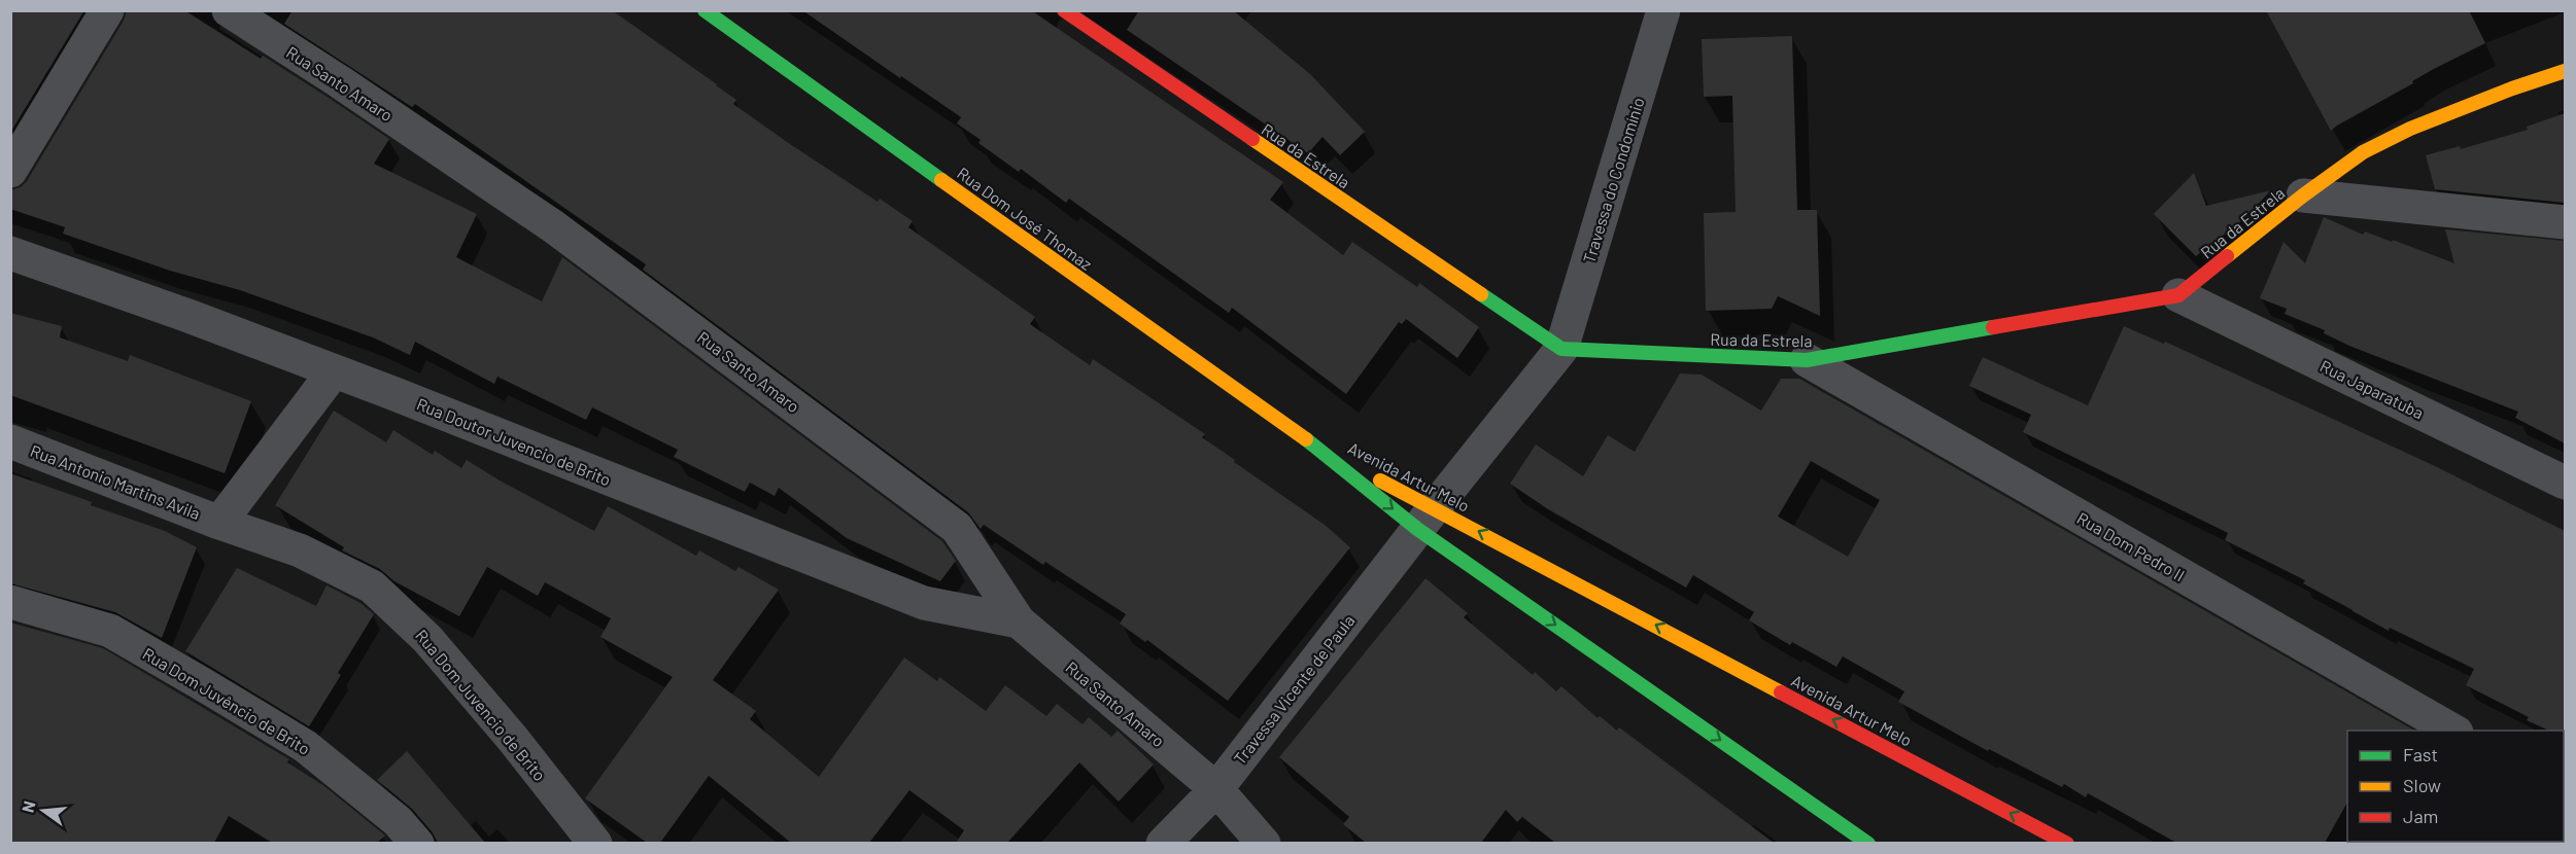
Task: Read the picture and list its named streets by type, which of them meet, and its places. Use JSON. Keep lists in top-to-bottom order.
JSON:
{
  "streets": {
    "main road": ["Rua da Estrela", "Rua Dom José Thomaz", "Avenida Artur Melo"],
    "street": [
      "Rua Santo Amaro",
      "Travessa do Condomínio",
      "Rua Japaratuba",
      "Rua Doutor Juvencio de Brito",
      "Rua Antonio Martins Avila",
      "Rua Dom Pedro II",
      "Travessa Vicente de Paula",
      "Rua Dom Juvêncio de Brito",
      "Rua Dom Juvencio de Brito"
    ]
  },
  "crossings": [
    ["Rua Santo Amaro", "Rua Doutor Juvencio de Brito"],
    ["Rua Santo Amaro", "Travessa Vicente de Paula"],
    ["Rua da Estrela", "Travessa do Condomínio"],
    ["Rua da Estrela", "Rua Japaratuba"],
    ["Rua da Estrela", "Rua Dom Pedro II"],
    ["Rua da Estrela", "Travessa Vicente de Paula"],
    ["Travessa do Condomínio", "Travessa Vicente de Paula"],
    ["Rua Dom José Thomaz", "Avenida Artur Melo"],
    ["Avenida Artur Melo", "Travessa Vicente de Paula"],
    ["Rua Antonio Martins Avila", "Rua Dom Juvencio de Brito"]
  ],
  "legend": ["Fast", "Slow", "Jam"],
  "north": "left"
}
